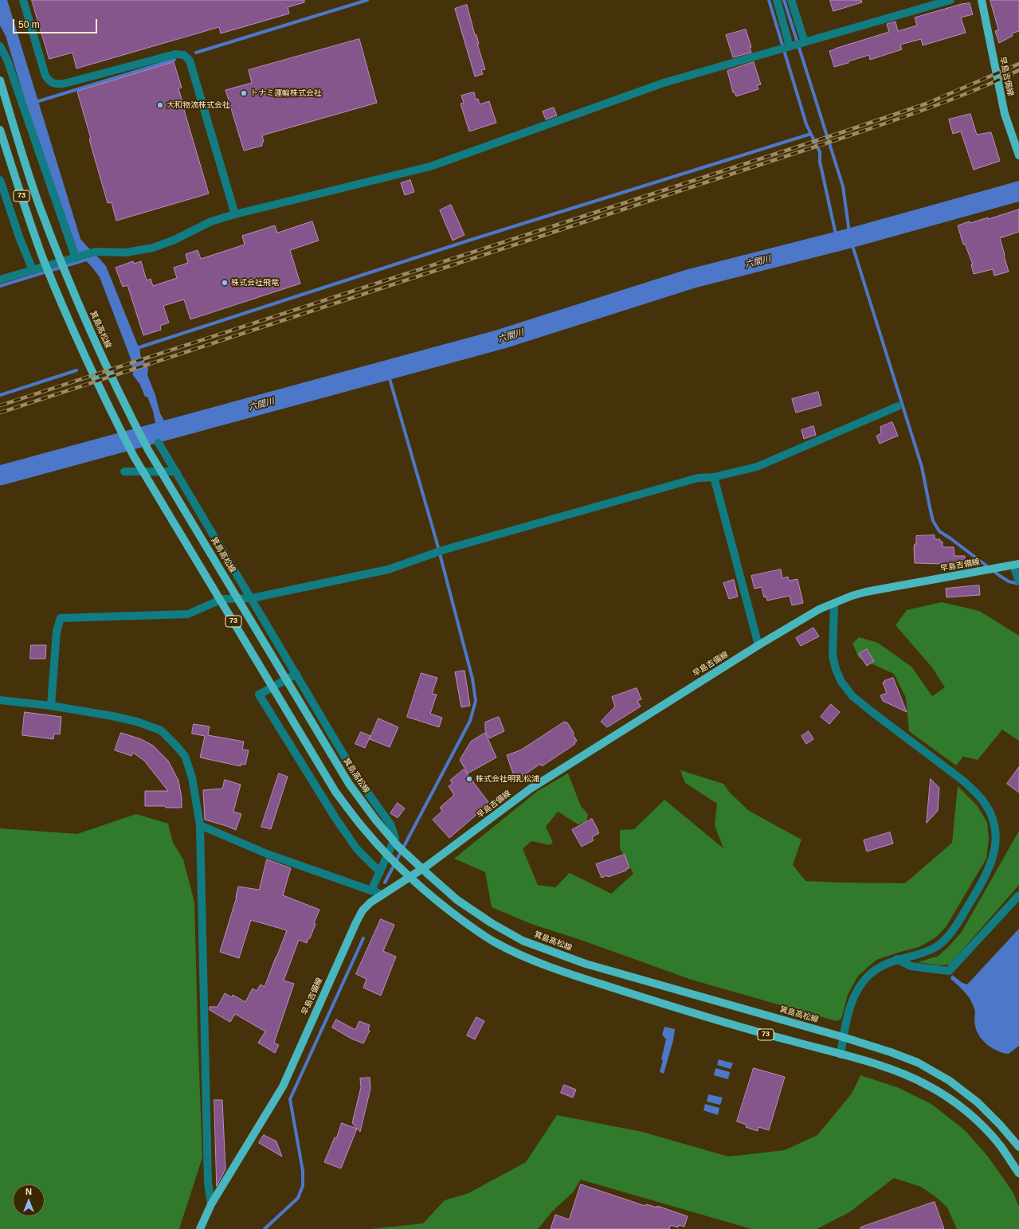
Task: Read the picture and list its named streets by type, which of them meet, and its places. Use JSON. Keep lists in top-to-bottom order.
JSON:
{
  "streets": {
    "main road": ["早島吉備線", "73", "箕島高松線"]
  },
  "water": ["六間川"],
  "places": [
    "トナミ運輸株式会社",
    "大和物流株式会社",
    "株式会社飛竜",
    "株式会社明乳松浦"
  ],
  "scale_bar": "50 m",
  "north": "top"
}
